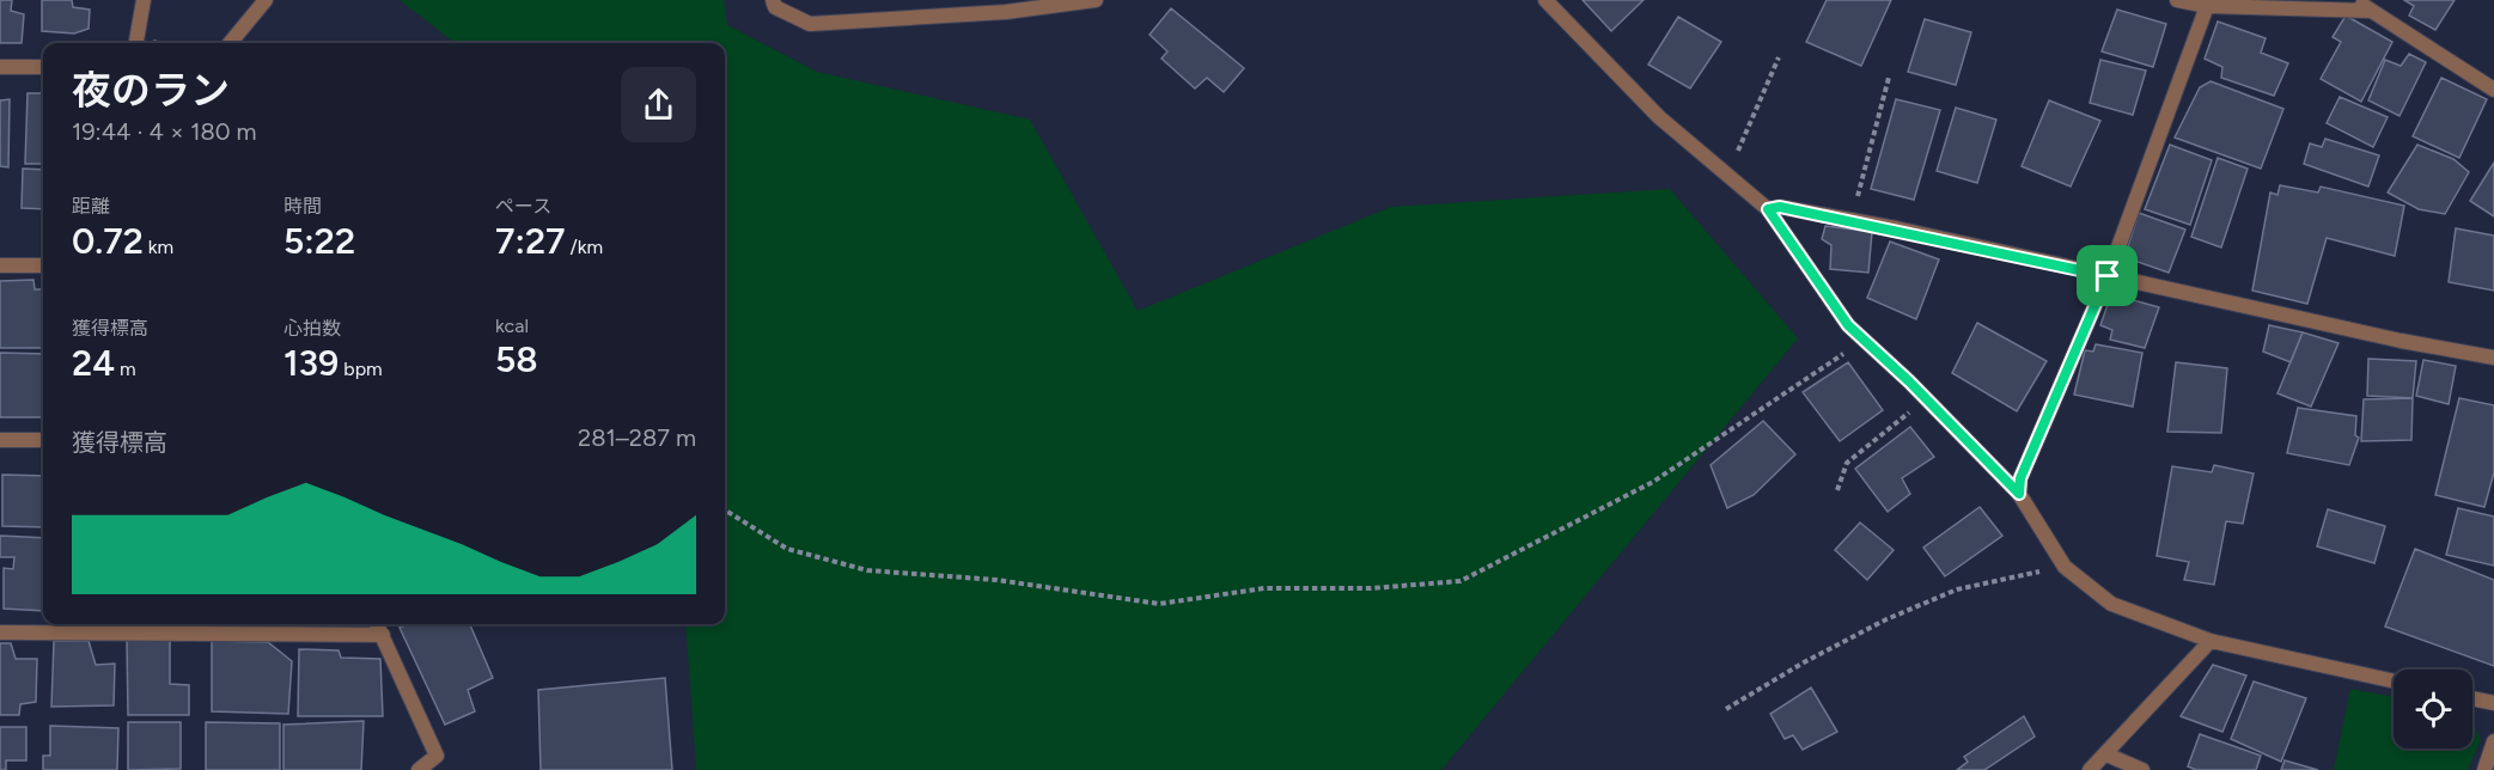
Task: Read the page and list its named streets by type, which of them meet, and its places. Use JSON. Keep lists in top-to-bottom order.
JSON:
{
  "page": {
    "heading": ["夜のラン", "19:44 · 4 × 180 m"],
    "stats": [
      ["距離", "0.72 km"],
      ["時間", "5:22"],
      ["ペース", "7:27 /km"],
      ["獲得標高", "24 m"],
      ["心拍数", "139 bpm"],
      ["kcal", "58"]
    ],
    "chart": ["獲得標高", "281–287 m"]
  }
}
